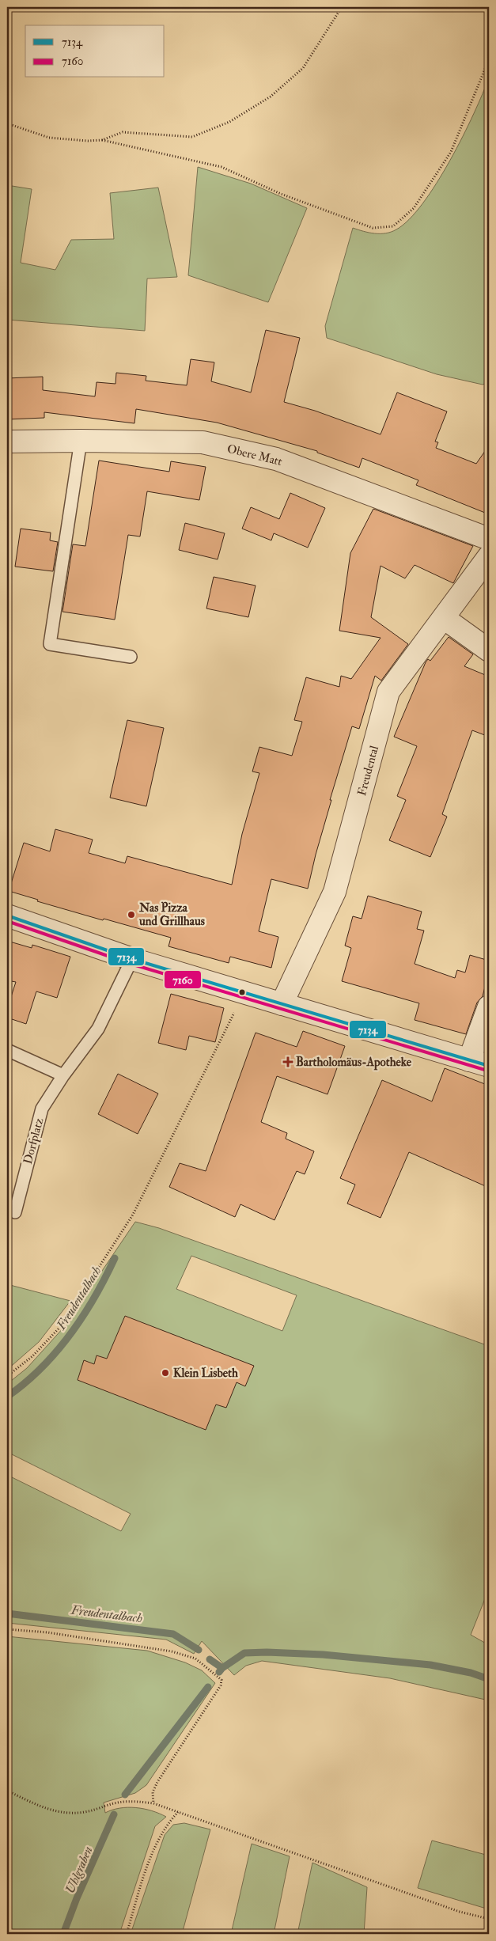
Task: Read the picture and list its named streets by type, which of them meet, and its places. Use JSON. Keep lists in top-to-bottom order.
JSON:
{
  "streets": {
    "street": ["Obere Matt", "Freudental"],
    "lane": ["Dorfplatz"]
  },
  "water": ["Freudentalbach", "Uhlgraben"],
  "places": {
    "other": ["Nas Pizza und Grillhaus", "Klein Lisbeth"],
    "health": ["Bartholomäus-Apotheke"]
  },
  "lines": ["transit line 7134", "transit line 7160"],
  "legend": ["7134", "7160"]
}
